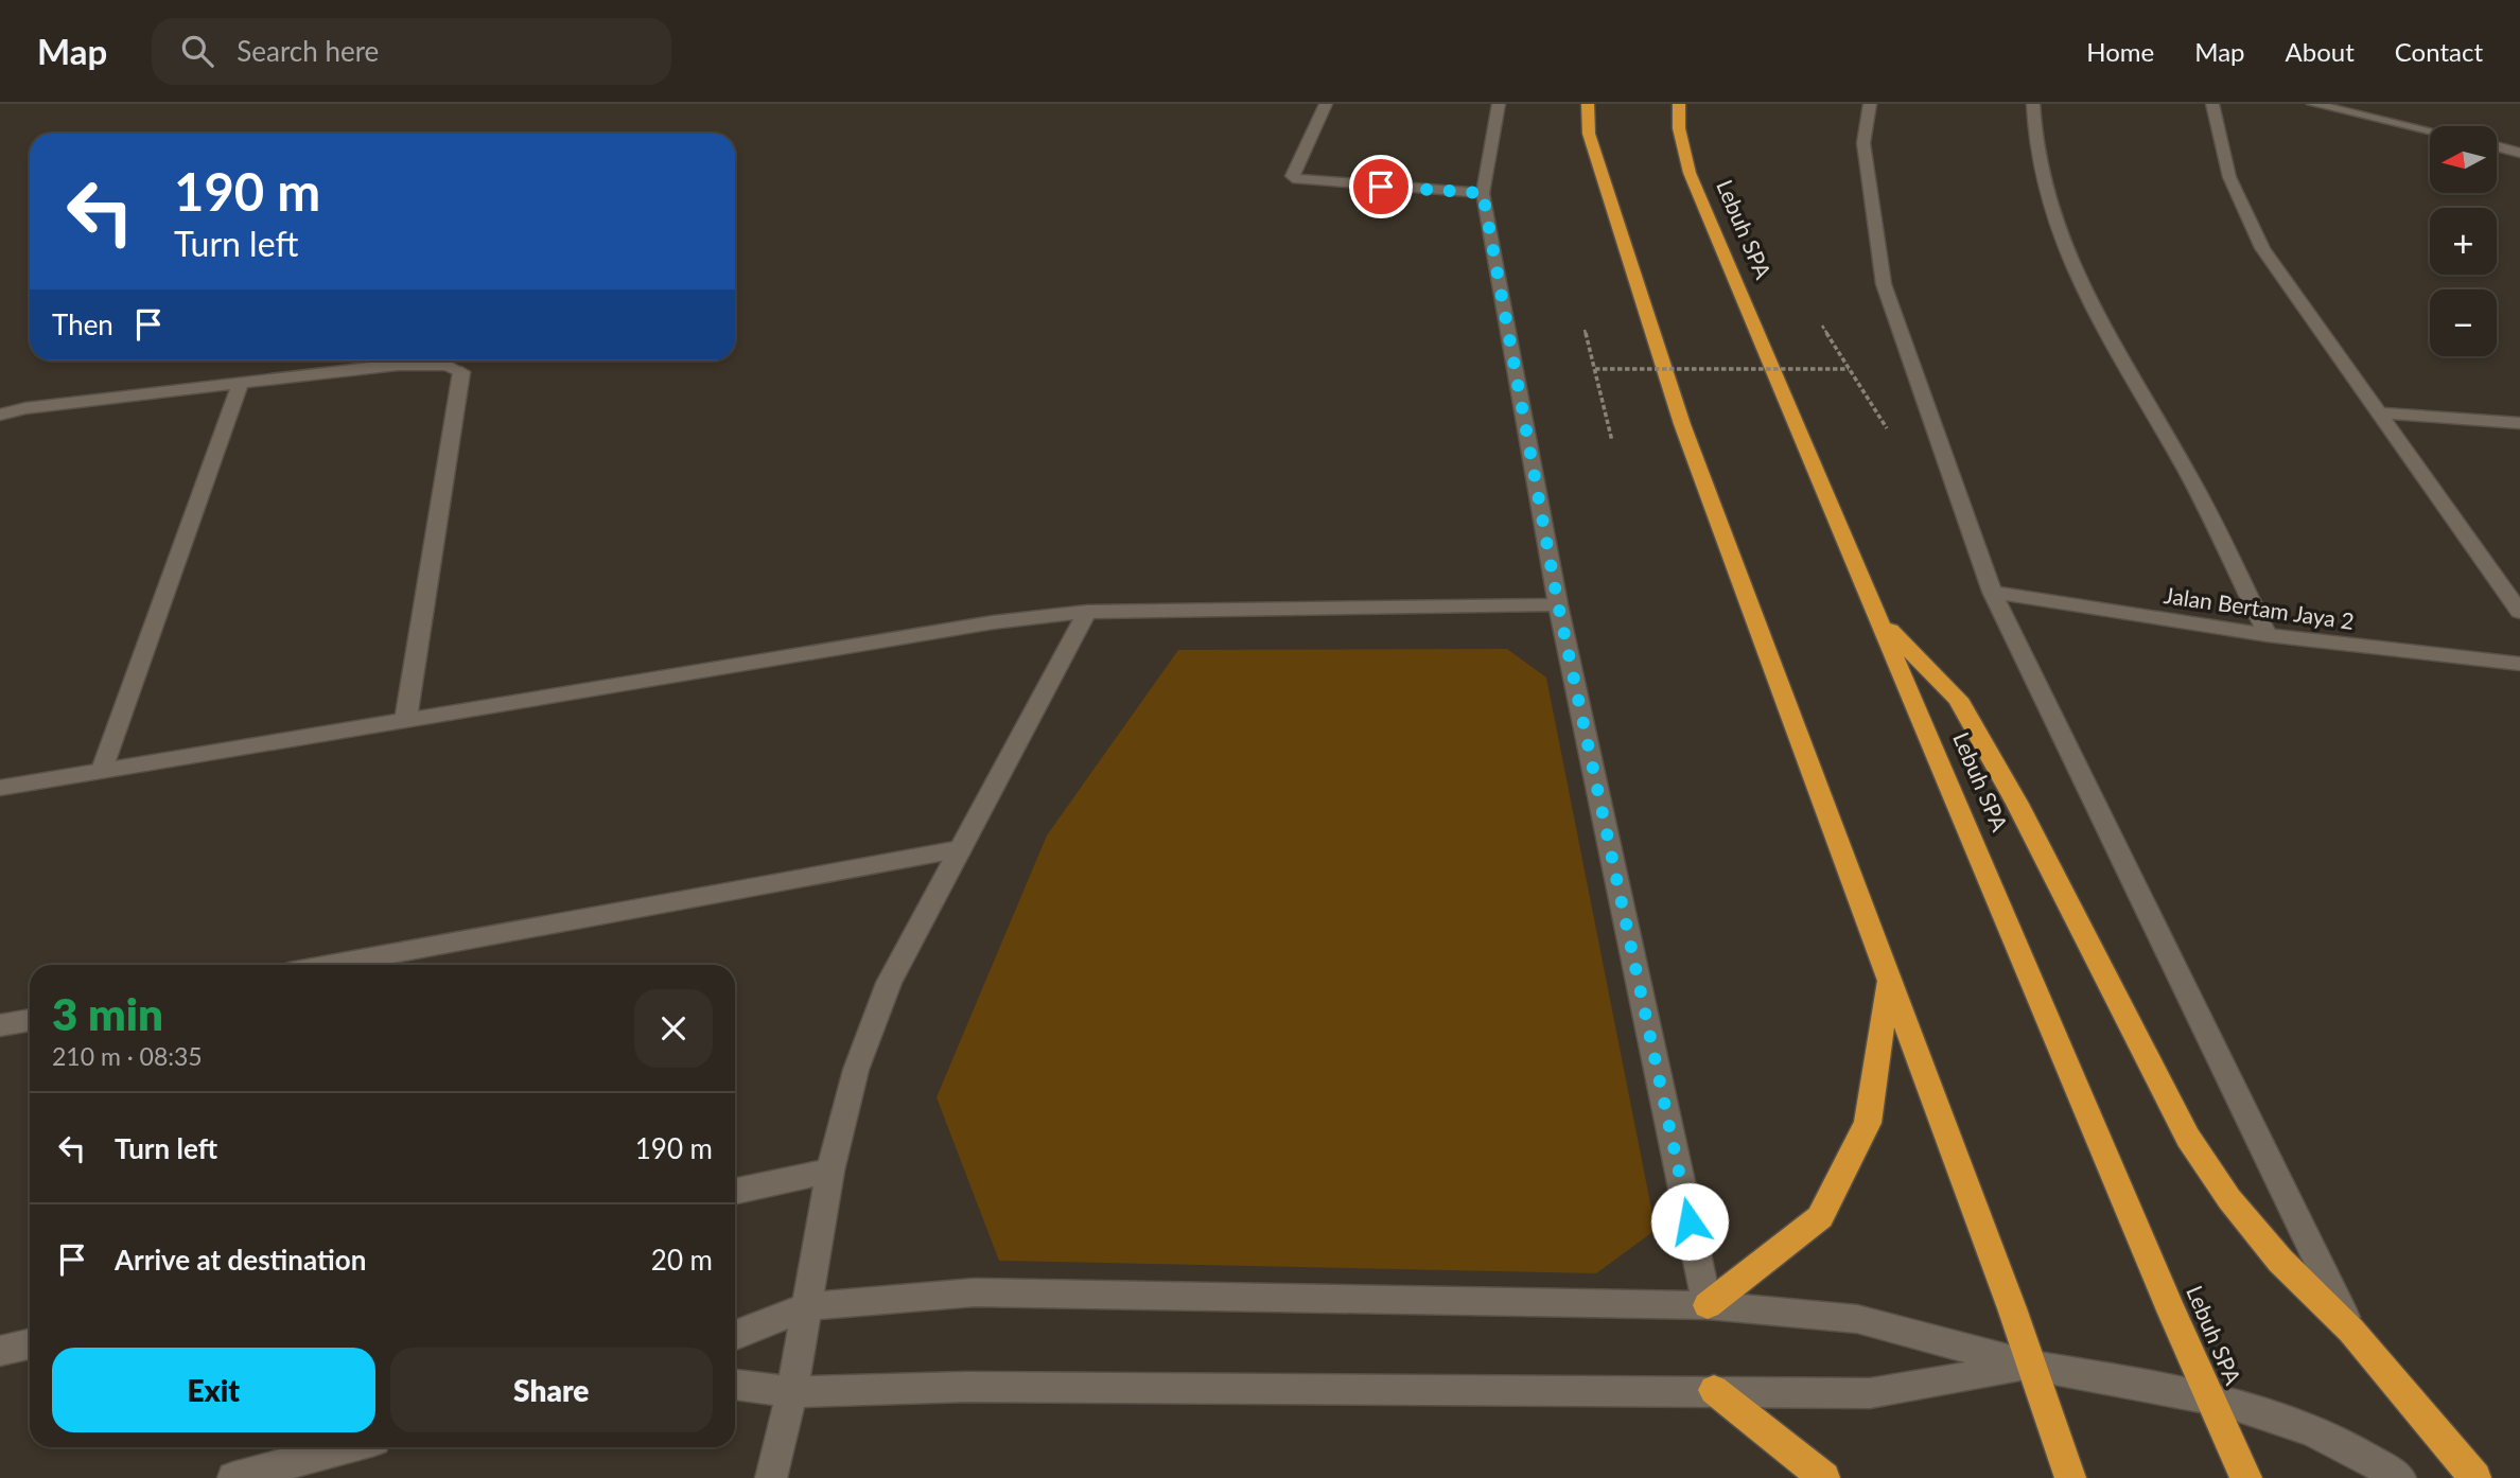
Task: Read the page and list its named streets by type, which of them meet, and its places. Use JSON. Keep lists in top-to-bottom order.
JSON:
{
  "streets": {
    "highway": ["Lebuh SPA"],
    "street": ["Jalan Bertam Jaya 2"]
  },
  "north": "left",
  "page": {
    "header": "Map",
    "search": "Search here",
    "nav": [
      "Home",
      "Map",
      "About",
      "Contact"
    ],
    "map_buttons": ["+", "−"],
    "turn": ["190 m", "Turn left"],
    "then": "Then",
    "heading": ["3 min", "210 m · 08:35"],
    "list": [
      {
        "name": "Turn left",
        "value": "190 m"
      },
      {
        "name": "Arrive at destination",
        "value": "20 m"
      }
    ],
    "buttons": ["Exit", "Share"]
  }
}
